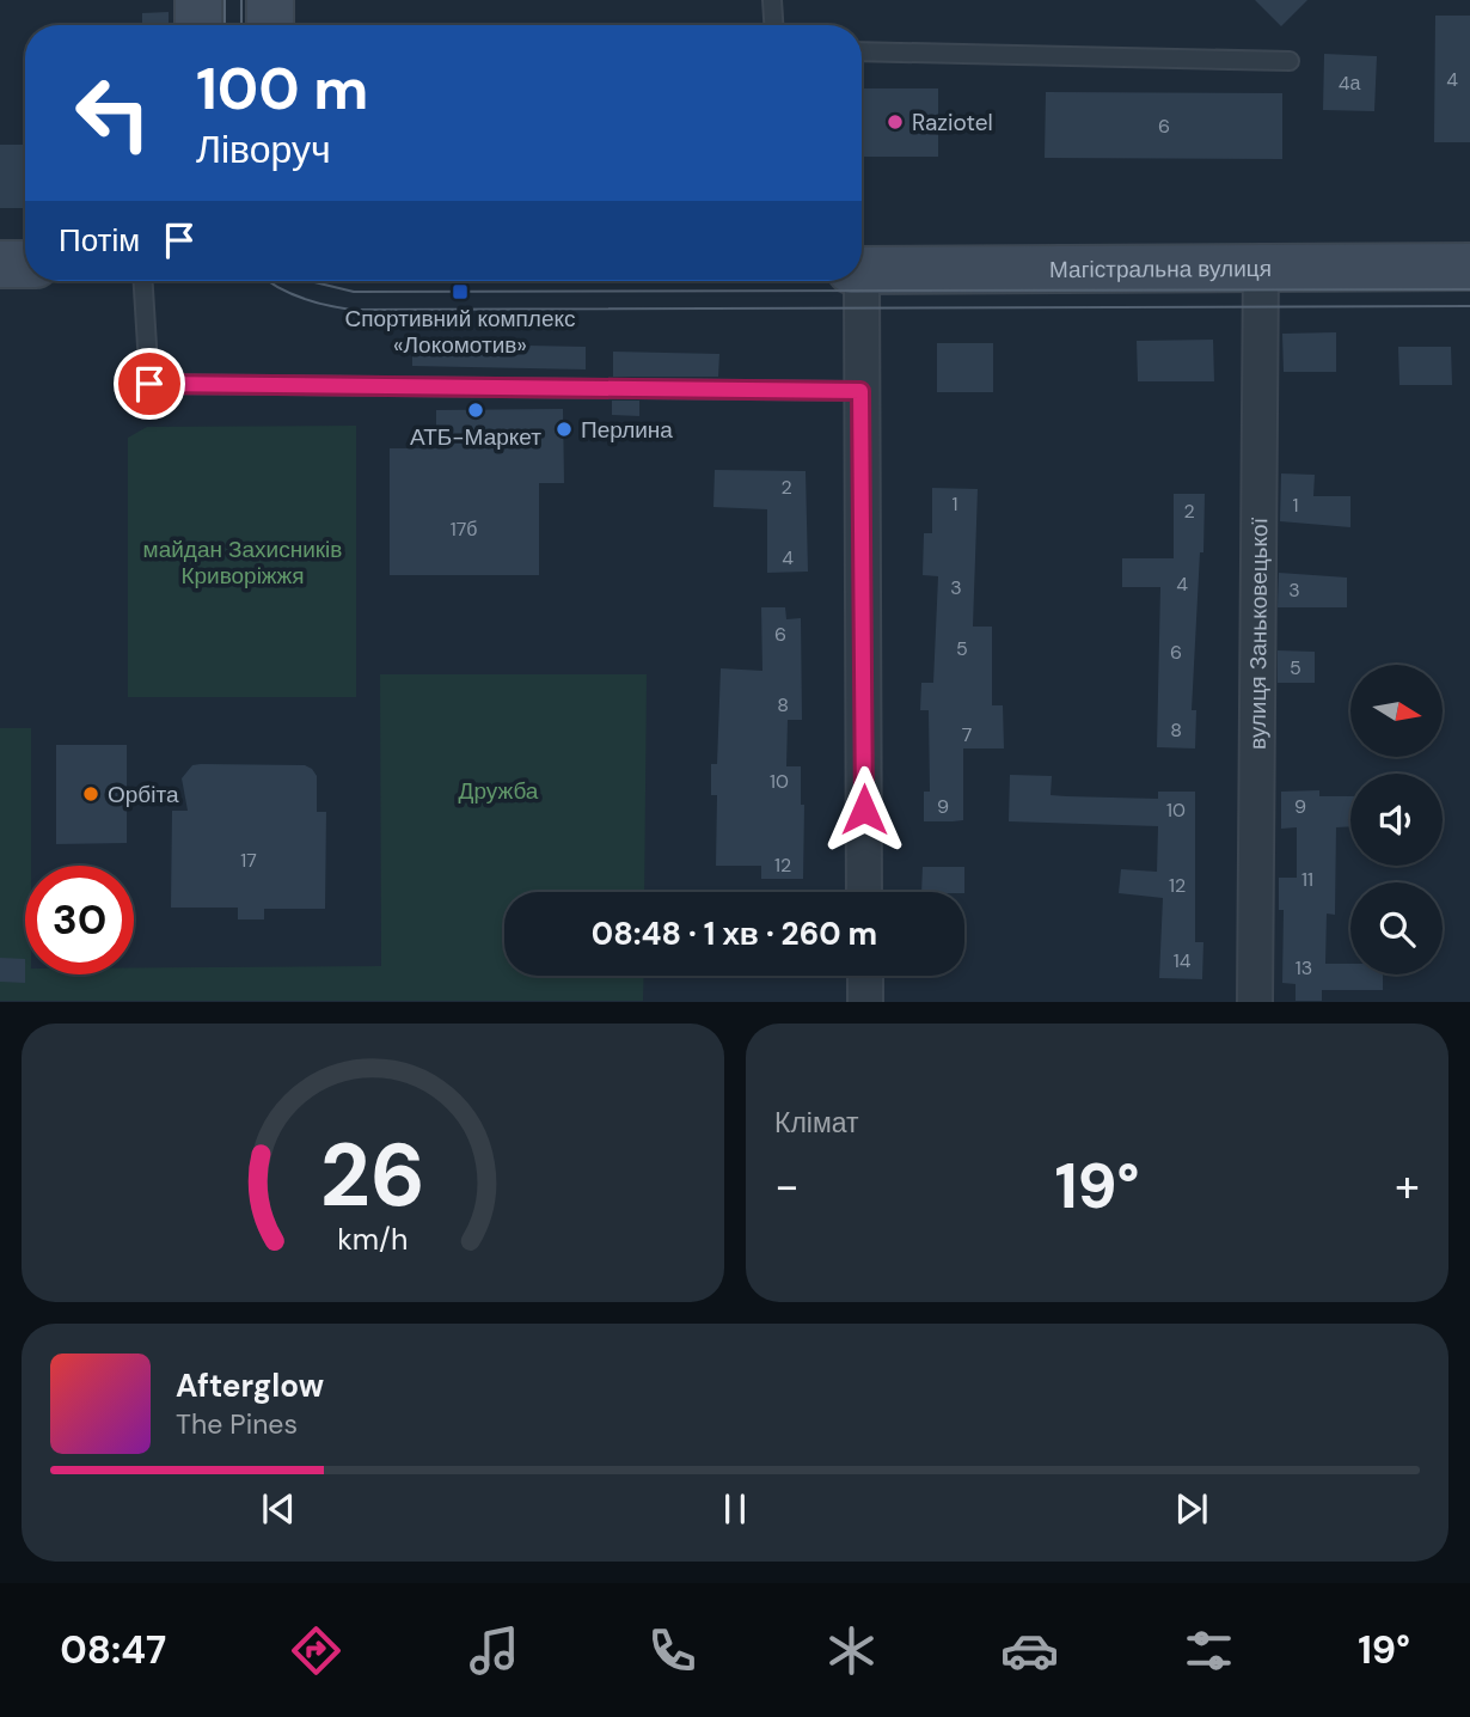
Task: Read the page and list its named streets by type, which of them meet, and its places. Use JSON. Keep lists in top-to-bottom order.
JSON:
{
  "streets": {
    "main road": ["Магістральна вулиця"],
    "street": ["вулиця Заньковецької"]
  },
  "crossings": [
    ["Магістральна вулиця", "вулиця Заньковецької"]
  ],
  "parks": ["майдан Захисників Криворіжжя", "Дружба"],
  "places": {
    "other": [
      "Raziotel",
      "АТБ-Маркет",
      "Перлина",
      "Орбіта"
    ],
    "transit": ["Спортивний комплекс «Локомотив»"]
  },
  "house_numbers": [
    "4",
    "4а",
    "6",
    "2",
    "1",
    "1",
    "2",
    "17б",
    "4",
    "4",
    "3",
    "3",
    "6",
    "5",
    "6",
    "5",
    "8",
    "8",
    "7",
    "10",
    "9",
    "9",
    "10",
    "17",
    "12",
    "11",
    "12",
    "14",
    "13"
  ],
  "north": "right",
  "page": {
    "turn": ["100 m", "Ліворуч"],
    "then": "Потім",
    "limit": "30",
    "trip": "08:48 · 1 хв · 260 m",
    "tile": "Клімат",
    "heat": ["−", "19°", "+"],
    "song": ["Afterglow", "The Pines"],
    "tabs": ["08:47", "19°"],
    "gauge": ["26", "km/h"]
  }
}
